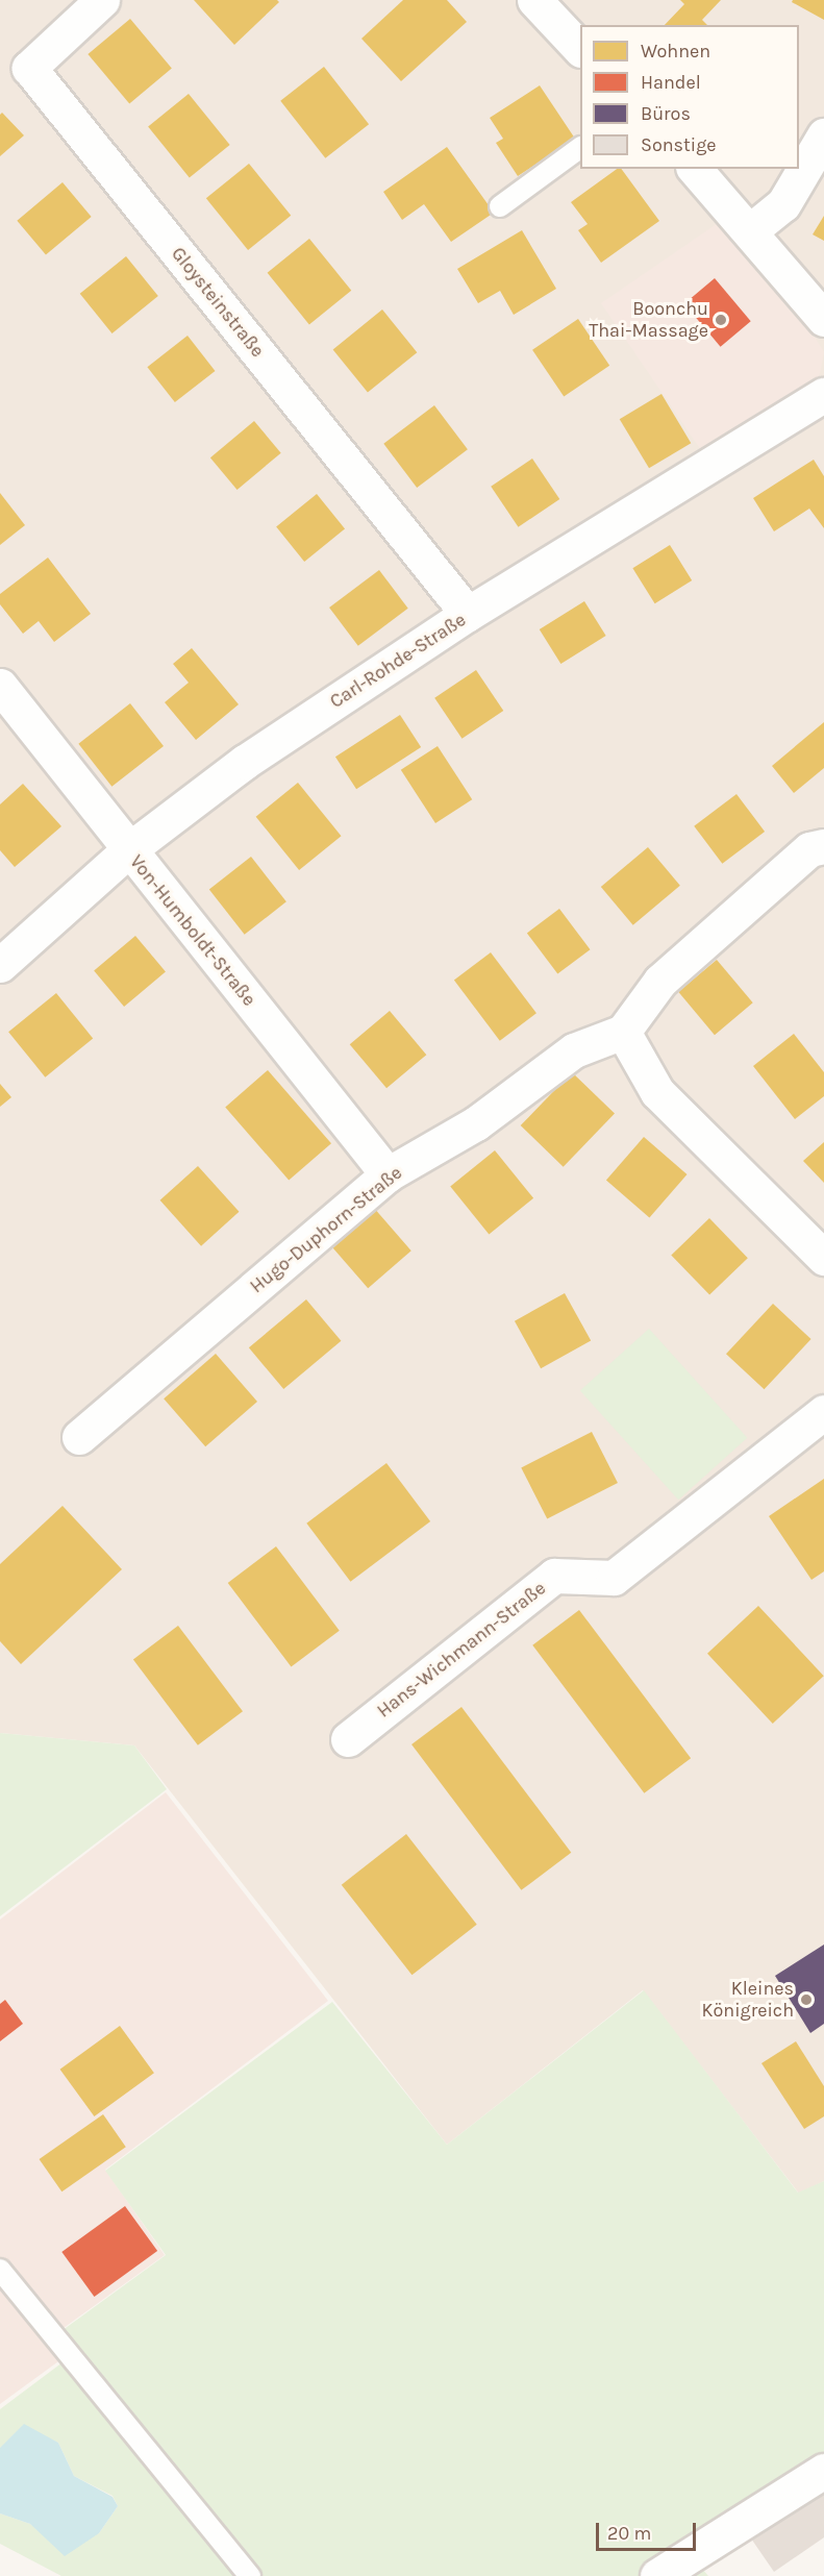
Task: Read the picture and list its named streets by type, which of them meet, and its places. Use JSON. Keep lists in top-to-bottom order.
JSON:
{
  "streets": {
    "street": [
      "Gloysteinstraße",
      "Carl-Rohde-Straße",
      "Von-Humboldt-Straße",
      "Hugo-Duphorn-Straße",
      "Hans-Wichmann-Straße"
    ]
  },
  "crossings": [
    ["Gloysteinstraße", "Carl-Rohde-Straße"],
    ["Carl-Rohde-Straße", "Von-Humboldt-Straße"],
    ["Von-Humboldt-Straße", "Hugo-Duphorn-Straße"]
  ],
  "places": ["Boonchu Thai-Massage", "Kleines Königreich"],
  "legend": [
    "Wohnen",
    "Handel",
    "Büros",
    "Sonstige"
  ],
  "scale_bar": "20 m"
}
